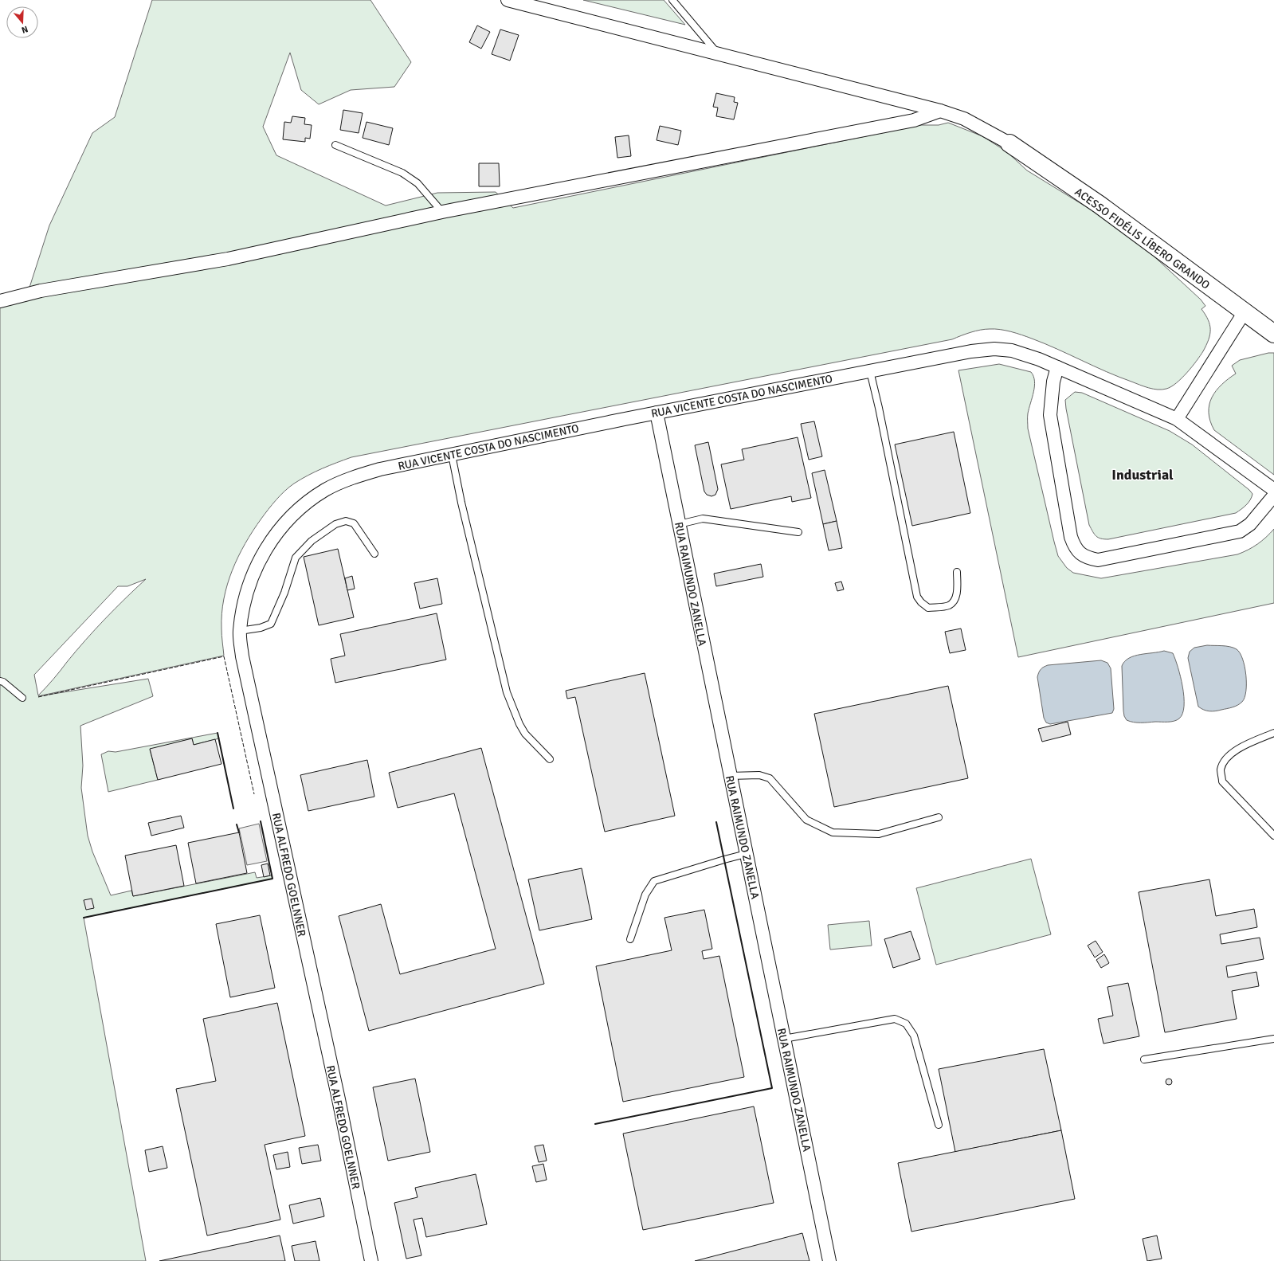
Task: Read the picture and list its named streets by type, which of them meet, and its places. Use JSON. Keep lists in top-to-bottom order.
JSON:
{
  "streets": {
    "street": [
      "ACESSO FIDÉLIS LÍBERO GRANDO",
      "RUA VICENTE COSTA DO NASCIMENTO",
      "RUA RAIMUNDO ZANELLA",
      "RUA ALFREDO GOELNNER"
    ]
  },
  "crossings": [
    ["RUA VICENTE COSTA DO NASCIMENTO", "RUA RAIMUNDO ZANELLA"],
    ["RUA VICENTE COSTA DO NASCIMENTO", "RUA ALFREDO GOELNNER"]
  ],
  "districts": ["Industrial"],
  "north": "bottom"
}
